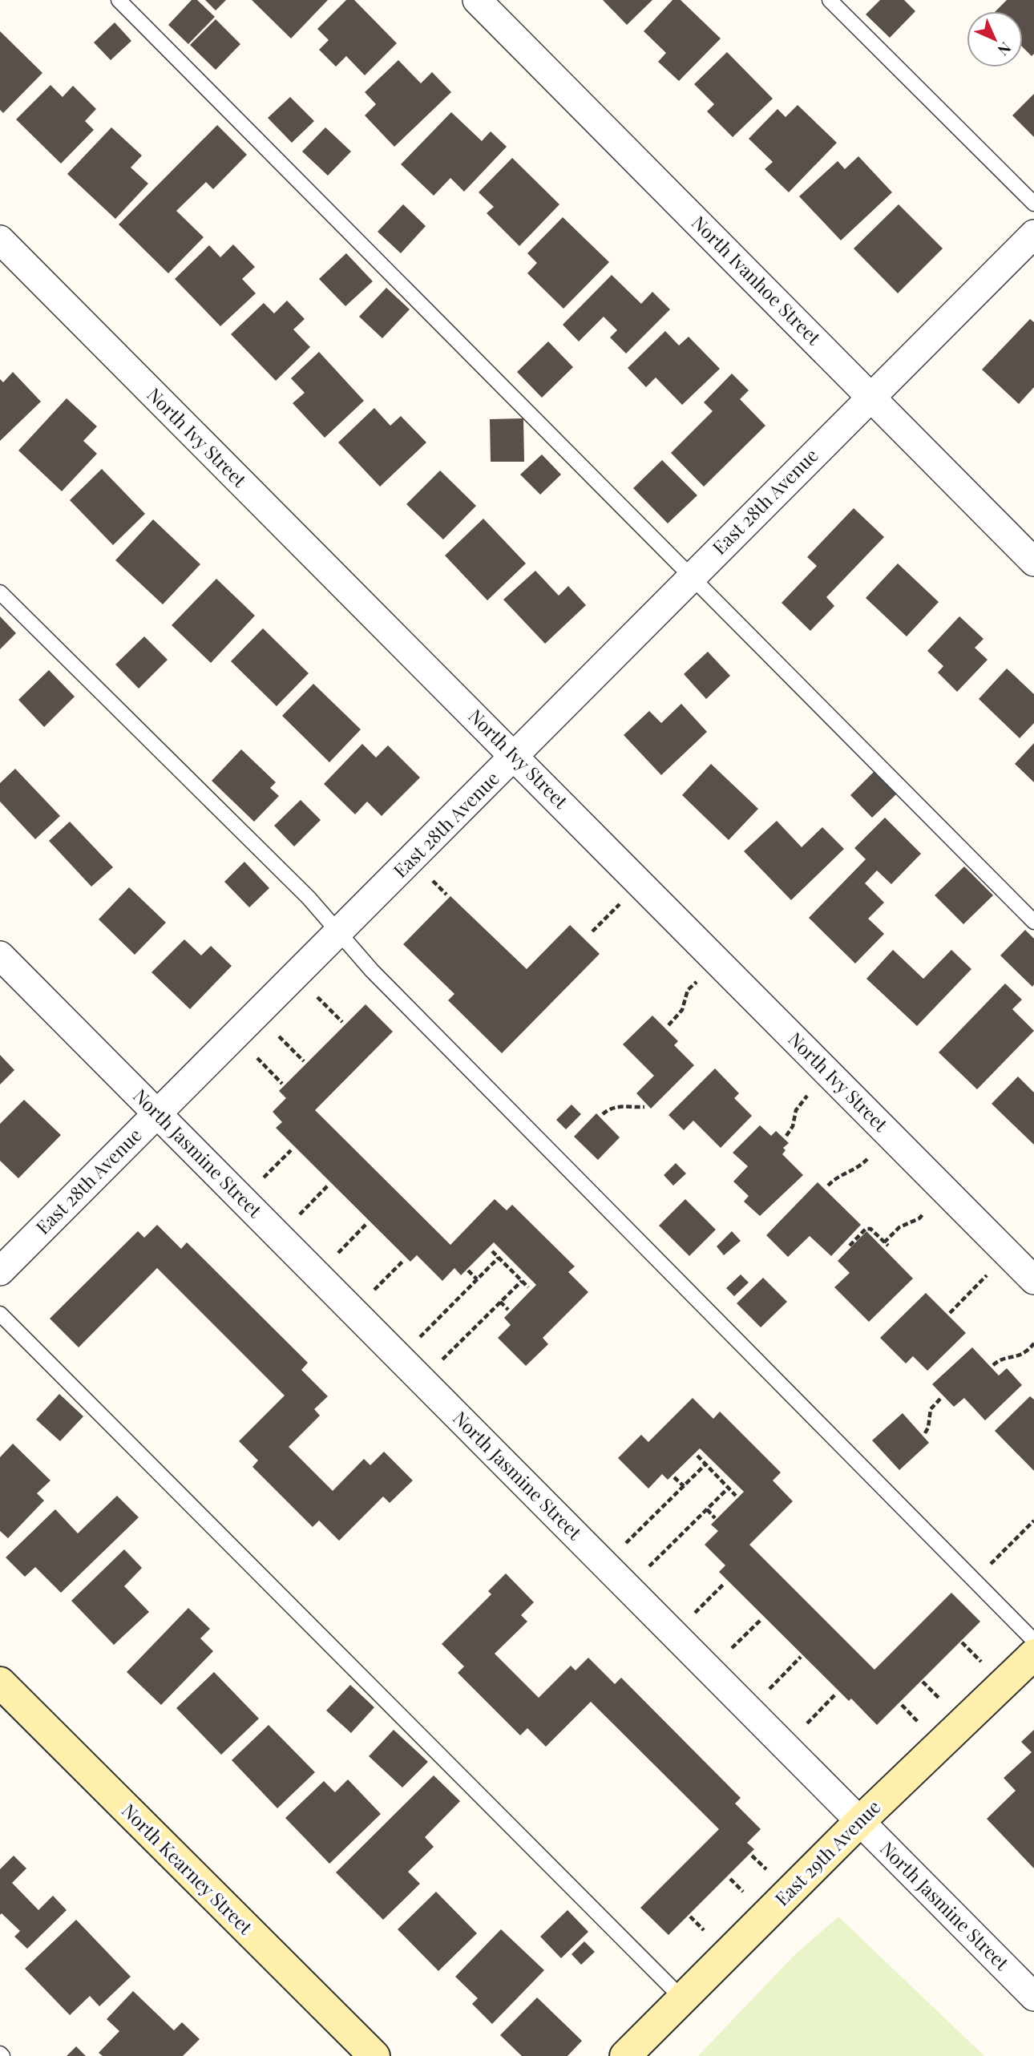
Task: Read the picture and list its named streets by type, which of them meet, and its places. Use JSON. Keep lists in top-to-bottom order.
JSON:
{
  "streets": {
    "street": [
      "North Ivanhoe Street",
      "North Ivy Street",
      "East 28th Avenue",
      "North Jasmine Street",
      "East 29th Avenue",
      "North Kearney Street"
    ]
  },
  "crossings": [
    ["North Ivanhoe Street", "East 28th Avenue"],
    ["North Ivy Street", "East 28th Avenue"],
    ["East 28th Avenue", "North Jasmine Street"],
    ["North Jasmine Street", "East 29th Avenue"]
  ],
  "north": "bottom right"
}
